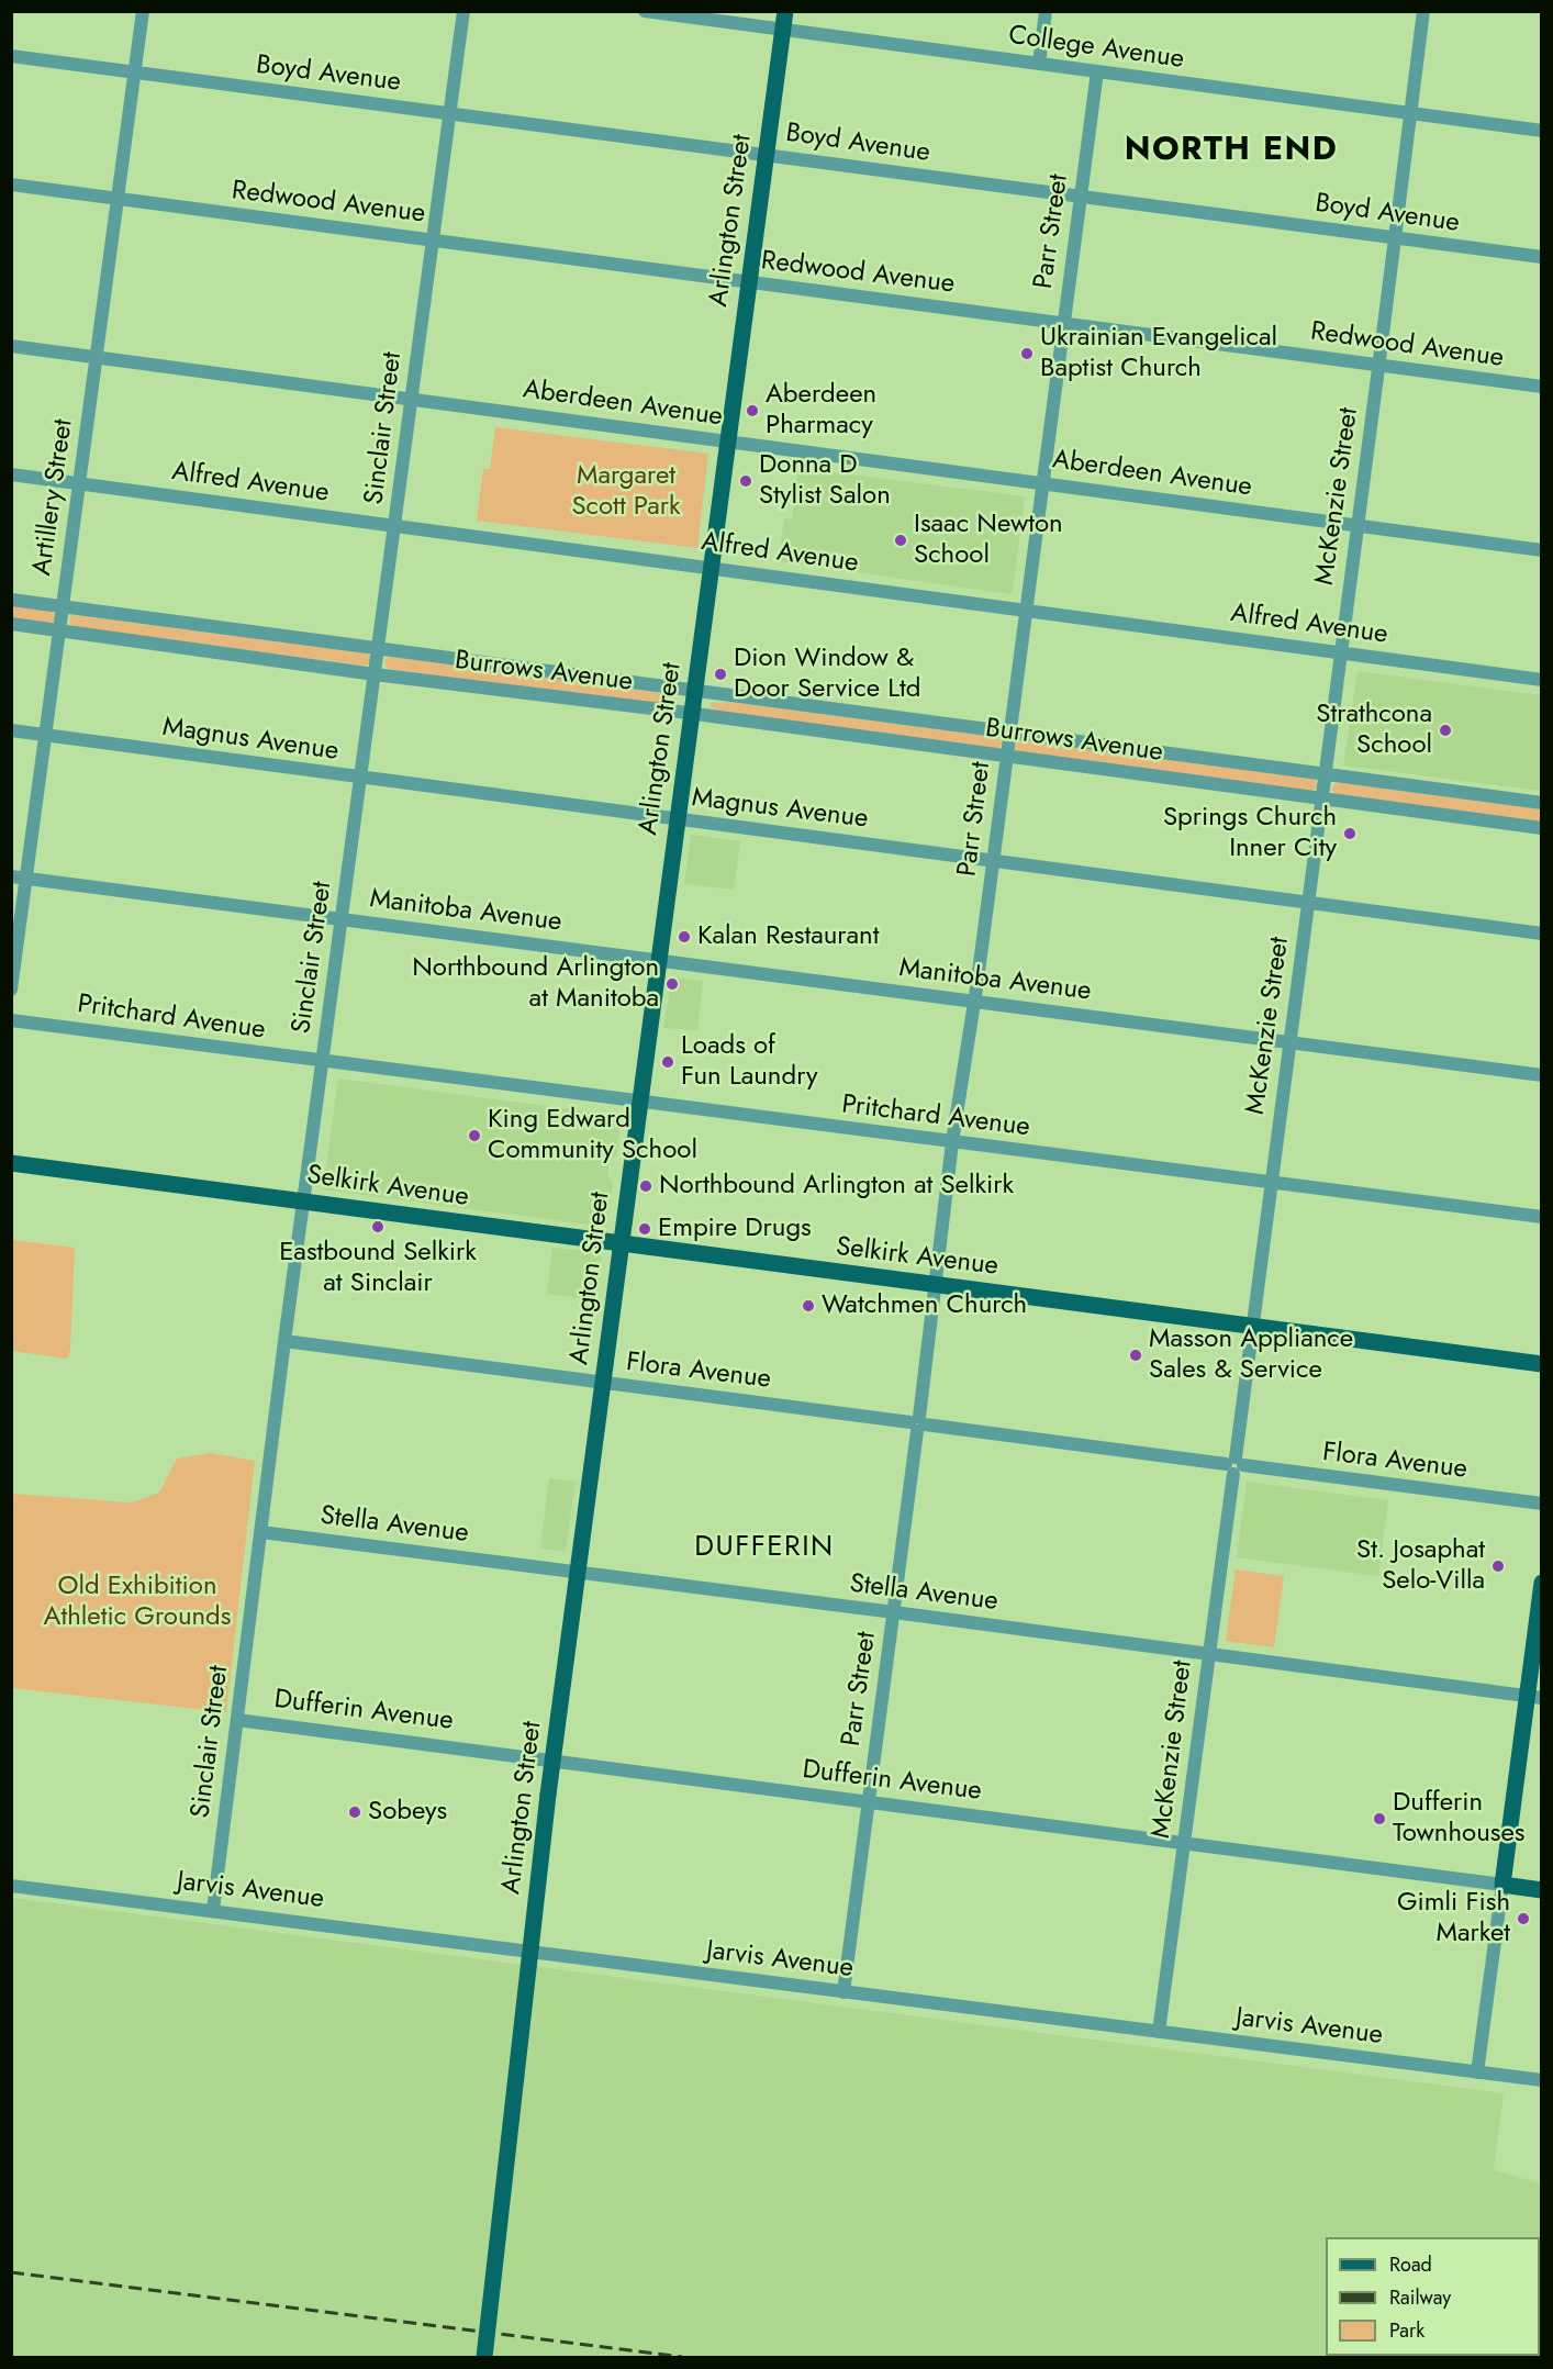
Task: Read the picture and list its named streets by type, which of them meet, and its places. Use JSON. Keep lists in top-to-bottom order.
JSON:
{
  "streets": {
    "main road": ["Arlington Street", "Selkirk Avenue", "Dufferin Avenue"],
    "street": [
      "College Avenue",
      "Boyd Avenue",
      "Redwood Avenue",
      "Parr Street",
      "Aberdeen Avenue",
      "Sinclair Street",
      "Alfred Avenue",
      "McKenzie Street",
      "Artillery Street",
      "Burrows Avenue",
      "Magnus Avenue",
      "Manitoba Avenue",
      "Pritchard Avenue",
      "Flora Avenue",
      "Stella Avenue",
      "Jarvis Avenue"
    ]
  },
  "crossings": [
    ["College Avenue", "Arlington Street"],
    ["College Avenue", "Parr Street"],
    ["College Avenue", "McKenzie Street"],
    ["Boyd Avenue", "Arlington Street"],
    ["Boyd Avenue", "Parr Street"],
    ["Boyd Avenue", "Sinclair Street"],
    ["Boyd Avenue", "McKenzie Street"],
    ["Boyd Avenue", "Artillery Street"],
    ["Redwood Avenue", "Arlington Street"],
    ["Redwood Avenue", "Parr Street"],
    ["Redwood Avenue", "Sinclair Street"],
    ["Redwood Avenue", "McKenzie Street"],
    ["Redwood Avenue", "Artillery Street"],
    ["Arlington Street", "Aberdeen Avenue"],
    ["Arlington Street", "Alfred Avenue"],
    ["Arlington Street", "Burrows Avenue"],
    ["Arlington Street", "Magnus Avenue"],
    ["Arlington Street", "Manitoba Avenue"],
    ["Arlington Street", "Pritchard Avenue"],
    ["Arlington Street", "Selkirk Avenue"],
    ["Arlington Street", "Flora Avenue"],
    ["Arlington Street", "Stella Avenue"],
    ["Arlington Street", "Dufferin Avenue"],
    ["Parr Street", "Aberdeen Avenue"],
    ["Parr Street", "Alfred Avenue"],
    ["Parr Street", "Burrows Avenue"],
    ["Parr Street", "Magnus Avenue"],
    ["Parr Street", "Manitoba Avenue"],
    ["Parr Street", "Pritchard Avenue"],
    ["Parr Street", "Selkirk Avenue"],
    ["Parr Street", "Flora Avenue"],
    ["Parr Street", "Stella Avenue"],
    ["Parr Street", "Dufferin Avenue"],
    ["Parr Street", "Jarvis Avenue"],
    ["Aberdeen Avenue", "Sinclair Street"],
    ["Aberdeen Avenue", "McKenzie Street"],
    ["Aberdeen Avenue", "Artillery Street"],
    ["Sinclair Street", "Alfred Avenue"],
    ["Sinclair Street", "Burrows Avenue"],
    ["Sinclair Street", "Magnus Avenue"],
    ["Sinclair Street", "Manitoba Avenue"],
    ["Sinclair Street", "Pritchard Avenue"],
    ["Sinclair Street", "Selkirk Avenue"],
    ["Sinclair Street", "Flora Avenue"],
    ["Sinclair Street", "Stella Avenue"],
    ["Sinclair Street", "Dufferin Avenue"],
    ["Sinclair Street", "Jarvis Avenue"],
    ["Alfred Avenue", "McKenzie Street"],
    ["Alfred Avenue", "Artillery Street"],
    ["McKenzie Street", "Burrows Avenue"],
    ["McKenzie Street", "Magnus Avenue"],
    ["McKenzie Street", "Manitoba Avenue"],
    ["McKenzie Street", "Pritchard Avenue"],
    ["McKenzie Street", "Selkirk Avenue"],
    ["McKenzie Street", "Flora Avenue"],
    ["McKenzie Street", "Stella Avenue"],
    ["McKenzie Street", "Dufferin Avenue"],
    ["McKenzie Street", "Jarvis Avenue"],
    ["Artillery Street", "Burrows Avenue"],
    ["Artillery Street", "Magnus Avenue"],
    ["Artillery Street", "Manitoba Avenue"]
  ],
  "districts": ["NORTH END", "DUFFERIN"],
  "parks": ["Margaret Scott Park", "Old Exhibition Athletic Grounds"],
  "places": [
    "Ukrainian Evangelical Baptist Church",
    "Aberdeen Pharmacy",
    "Donna D Stylist Salon",
    "Isaac Newton School",
    "Dion Window & Door Service Ltd",
    "Strathcona School",
    "Springs Church Inner City",
    "Kalan Restaurant",
    "Northbound Arlington at Manitoba",
    "Loads of Fun Laundry",
    "King Edward Community School",
    "Northbound Arlington at Selkirk",
    "Eastbound Selkirk at Sinclair",
    "Empire Drugs",
    "Watchmen Church",
    "Masson Appliance Sales & Service",
    "St. Josaphat Selo-Villa",
    "Sobeys",
    "Dufferin Townhouses",
    "Gimli Fish Market"
  ],
  "legend": ["Road", "Railway", "Park"]
}
